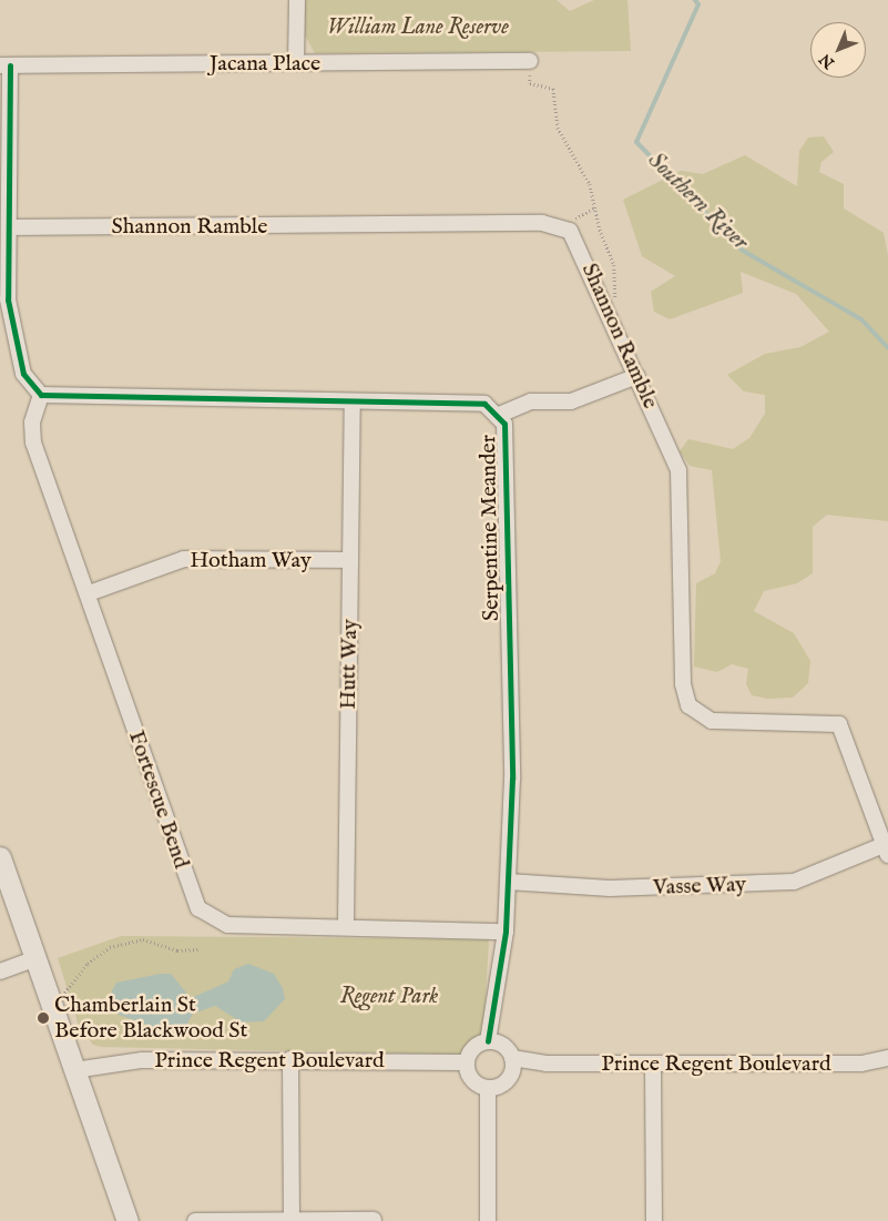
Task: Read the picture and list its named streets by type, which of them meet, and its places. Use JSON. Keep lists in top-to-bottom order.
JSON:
{
  "streets": {
    "street": [
      "Jacana Place",
      "Shannon Ramble",
      "Serpentine Meander",
      "Hotham Way",
      "Hutt Way",
      "Fortescue Bend",
      "Vasse Way",
      "Prince Regent Boulevard"
    ]
  },
  "crossings": [
    ["Shannon Ramble", "Vasse Way"],
    ["Serpentine Meander", "Hutt Way"],
    ["Serpentine Meander", "Fortescue Bend"],
    ["Serpentine Meander", "Vasse Way"],
    ["Serpentine Meander", "Prince Regent Boulevard"],
    ["Hotham Way", "Hutt Way"],
    ["Hotham Way", "Fortescue Bend"],
    ["Hutt Way", "Fortescue Bend"]
  ],
  "water": ["Southern River"],
  "parks": ["William Lane Reserve", "Regent Park"],
  "places": ["Chamberlain St Before Blackwood St"],
  "north": "bottom left"
}
